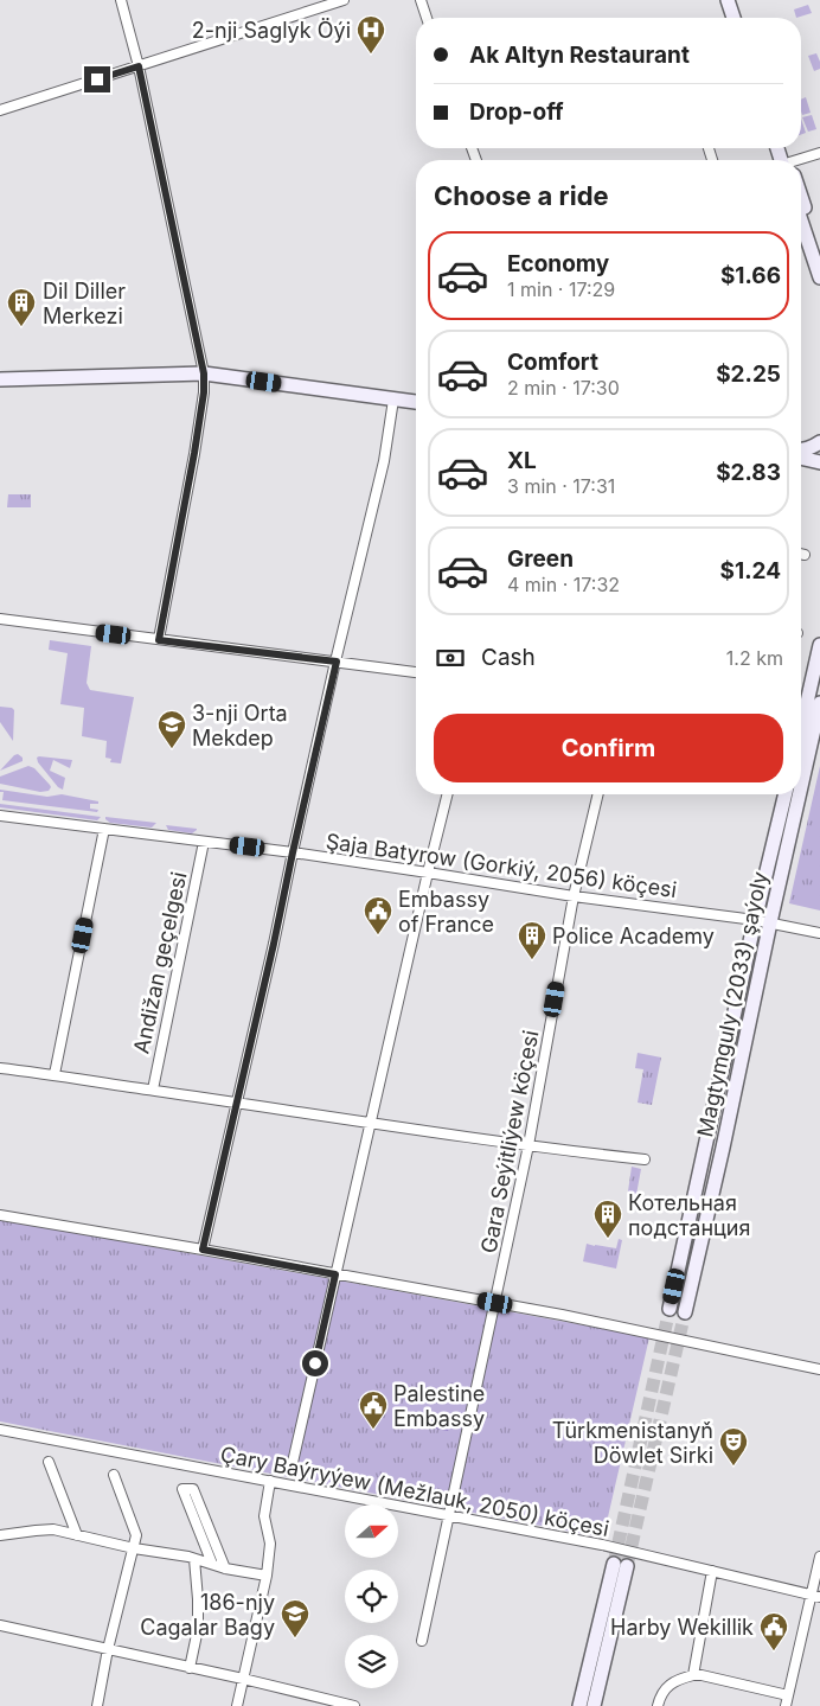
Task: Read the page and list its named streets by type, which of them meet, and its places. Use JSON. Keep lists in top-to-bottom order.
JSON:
{
  "streets": {
    "main road": ["Magtymguly (2033) şaýoly"],
    "street": [
      "Şaja Batyrow (Gorkiý, 2056) köçesi",
      "Andižan geçelgesi",
      "Gara Seýitliýew köçesi",
      "Çary Baýryýew (Mežlauk, 2050) köçesi"
    ]
  },
  "crossings": [
    ["Şaja Batyrow (Gorkiý, 2056) köçesi", "Andižan geçelgesi"],
    ["Şaja Batyrow (Gorkiý, 2056) köçesi", "Magtymguly (2033) şaýoly"],
    ["Şaja Batyrow (Gorkiý, 2056) köçesi", "Gara Seýitliýew köçesi"],
    ["Gara Seýitliýew köçesi", "Çary Baýryýew (Mežlauk, 2050) köçesi"]
  ],
  "places": {
    "hospital": ["2-nji Saglyk Öýi"],
    "building": ["Dil Diller Merkezi", "Police Academy", "Котельная подстанция"],
    "school or university": ["3-nji Orta Mekdep", "186-njy Cagalar Bagy"],
    "public building": ["Embassy of France", "Palestine Embassy", "Harby Wekillik"],
    "theatre": ["Türkmenistanyň Döwlet Sirki"]
  },
  "north": "right",
  "page": {
    "banner": ["Ak Altyn Restaurant", "Drop-off"],
    "heading": "Choose a ride",
    "list": [
      {
        "name": "Economy",
        "note": "1 min · 17:29",
        "value": "$1.66"
      },
      {
        "name": "Comfort",
        "note": "2 min · 17:30",
        "value": "$2.25"
      },
      {
        "name": "XL",
        "note": "3 min · 17:31",
        "value": "$2.83"
      },
      {
        "name": "Green",
        "note": "4 min · 17:32",
        "value": "$1.24"
      }
    ],
    "pay": ["Cash", "1.2 km"],
    "buttons": "Confirm"
  }
}
